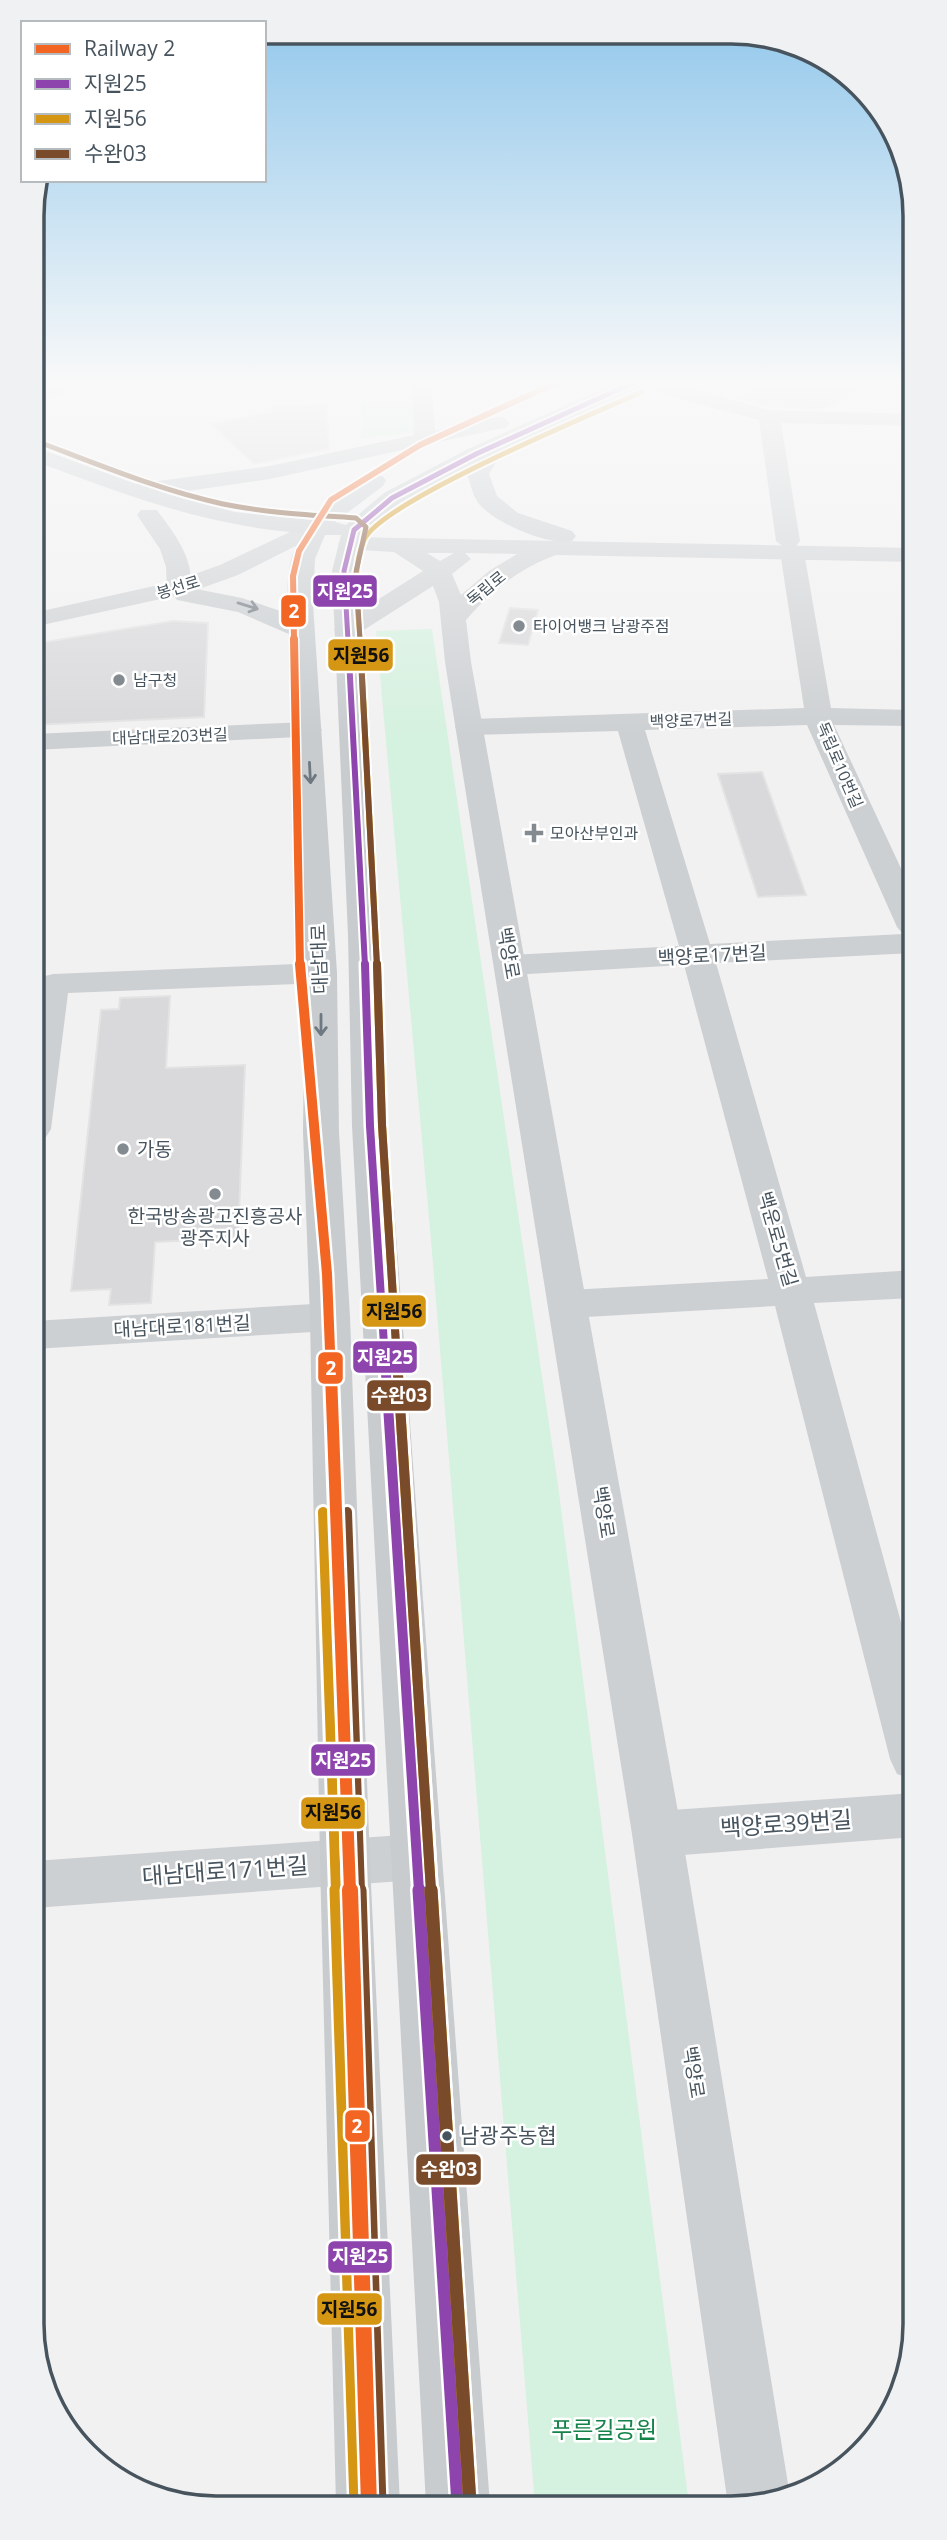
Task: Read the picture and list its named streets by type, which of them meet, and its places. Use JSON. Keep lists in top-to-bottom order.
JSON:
{
  "streets": {
    "main road": ["대남대로"],
    "street": [
      "봉선로",
      "독립로",
      "백양로7번길",
      "대남대로203번길",
      "독립로10번길",
      "백양로",
      "백양로17번길",
      "백운로5번길",
      "대남대로181번길",
      "백양로39번길",
      "대남대로171번길"
    ]
  },
  "crossings": [
    ["봉선로", "대남대로"],
    ["독립로", "독립로10번길"],
    ["독립로", "백양로"],
    ["백양로7번길", "독립로10번길"],
    ["백양로7번길", "백양로"],
    ["백양로7번길", "백운로5번길"],
    ["대남대로203번길", "대남대로"],
    ["백양로", "백양로17번길"],
    ["백양로", "백양로39번길"],
    ["백양로17번길", "백운로5번길"],
    ["대남대로", "대남대로181번길"],
    ["대남대로", "대남대로171번길"]
  ],
  "parks": ["푸른길공원"],
  "places": {
    "other": [
      "타이어뱅크 남광주점",
      "남구청",
      "가동",
      "한국방송광고진흥공사 광주지사",
      "남광주농협"
    ],
    "health": ["모아산부인과"]
  },
  "lines": [
    "rail line 2",
    "transit line 지원25",
    "transit line 지원56",
    "transit line 수완03"
  ],
  "legend": [
    "Railway 2",
    "지원25",
    "지원56",
    "수완03"
  ]
}
